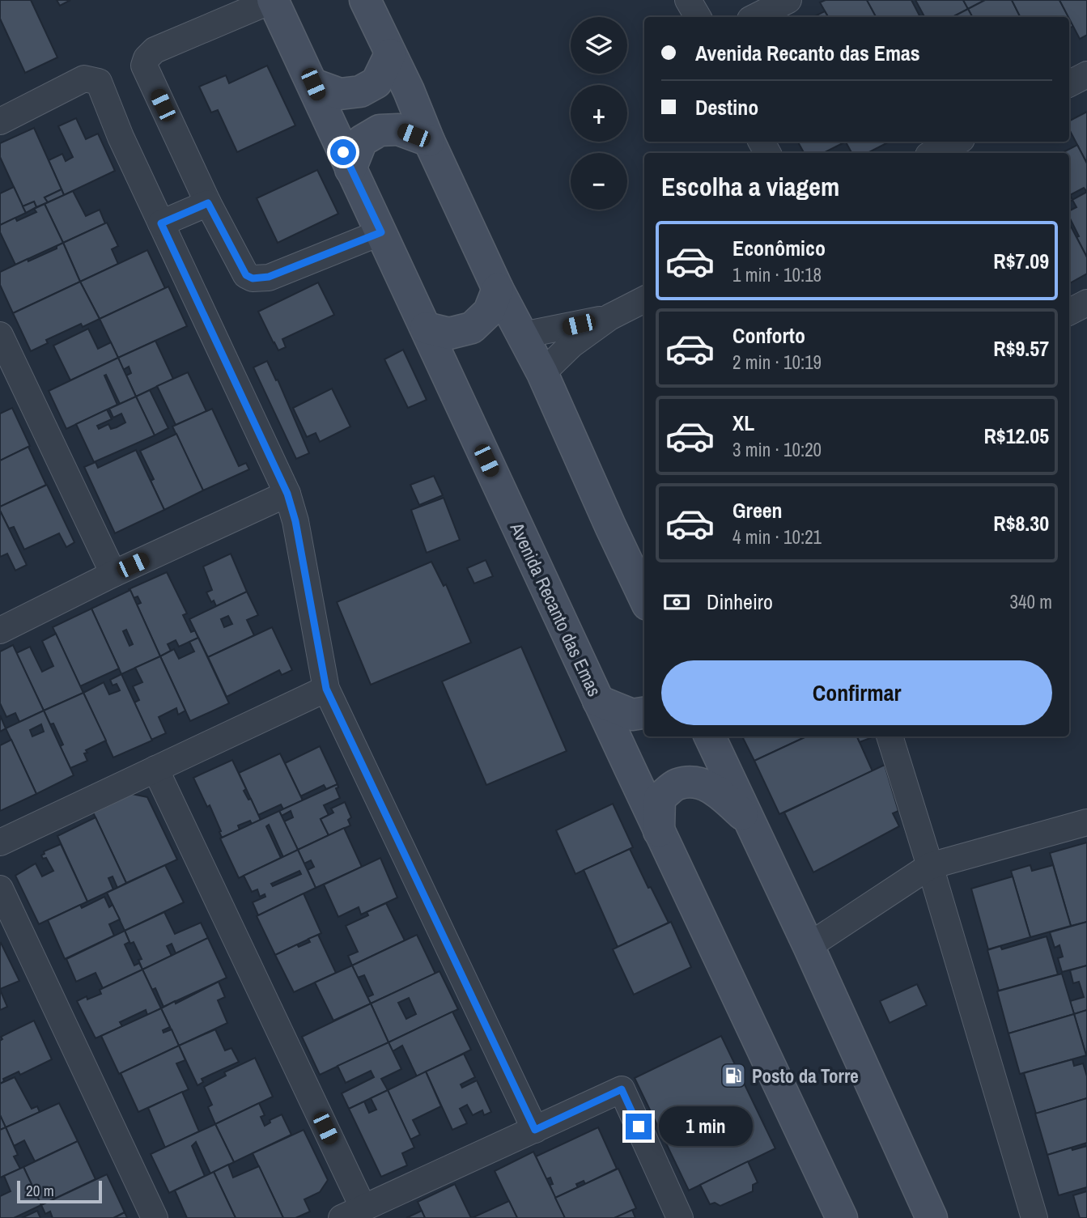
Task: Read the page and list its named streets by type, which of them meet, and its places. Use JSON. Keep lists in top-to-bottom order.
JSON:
{
  "streets": {
    "main road": ["Avenida Recanto das Emas"]
  },
  "places": {
    "fuel station": ["Posto da Torre"]
  },
  "scale_bar": "20 m",
  "page": {
    "map_buttons": ["+", "−"],
    "banner": ["Avenida Recanto das Emas", "Destino"],
    "heading": "Escolha a viagem",
    "list": [
      {
        "name": "Econômico",
        "note": "1 min · 10:18",
        "value": "R$7.09"
      },
      {
        "name": "Conforto",
        "note": "2 min · 10:19",
        "value": "R$9.57"
      },
      {
        "name": "XL",
        "note": "3 min · 10:20",
        "value": "R$12.05"
      },
      {
        "name": "Green",
        "note": "4 min · 10:21",
        "value": "R$8.30"
      }
    ],
    "pay": ["Dinheiro", "340 m"],
    "buttons": "Confirmar",
    "bubble": "1 min",
    "scale": "20 m"
  }
}
